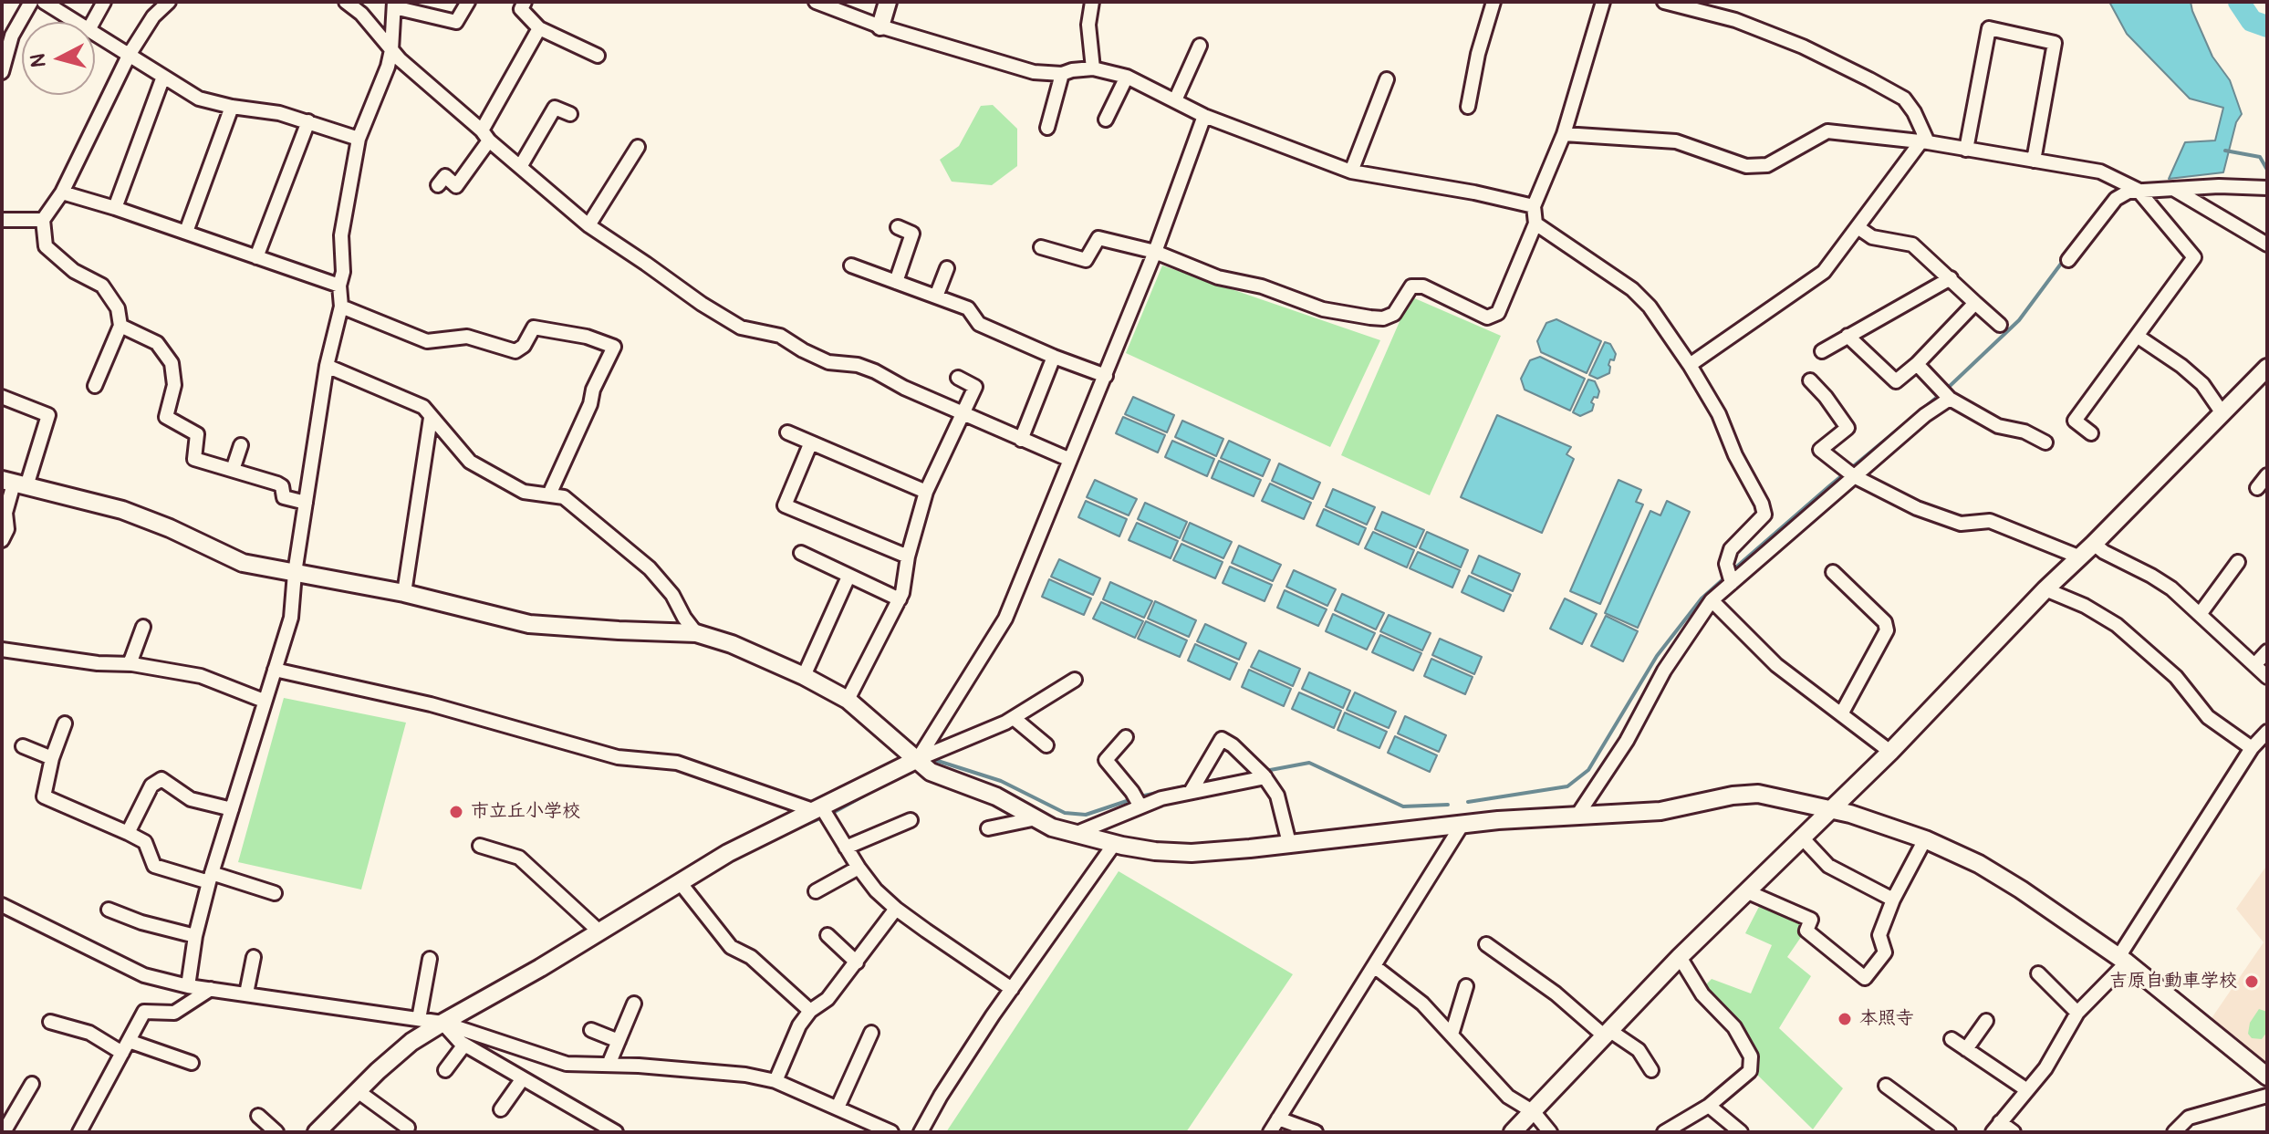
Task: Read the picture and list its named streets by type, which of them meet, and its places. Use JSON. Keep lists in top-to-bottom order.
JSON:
{
  "places": ["市立丘小学校", "吉原自動車学校", "本照寺"],
  "north": "left"
}
